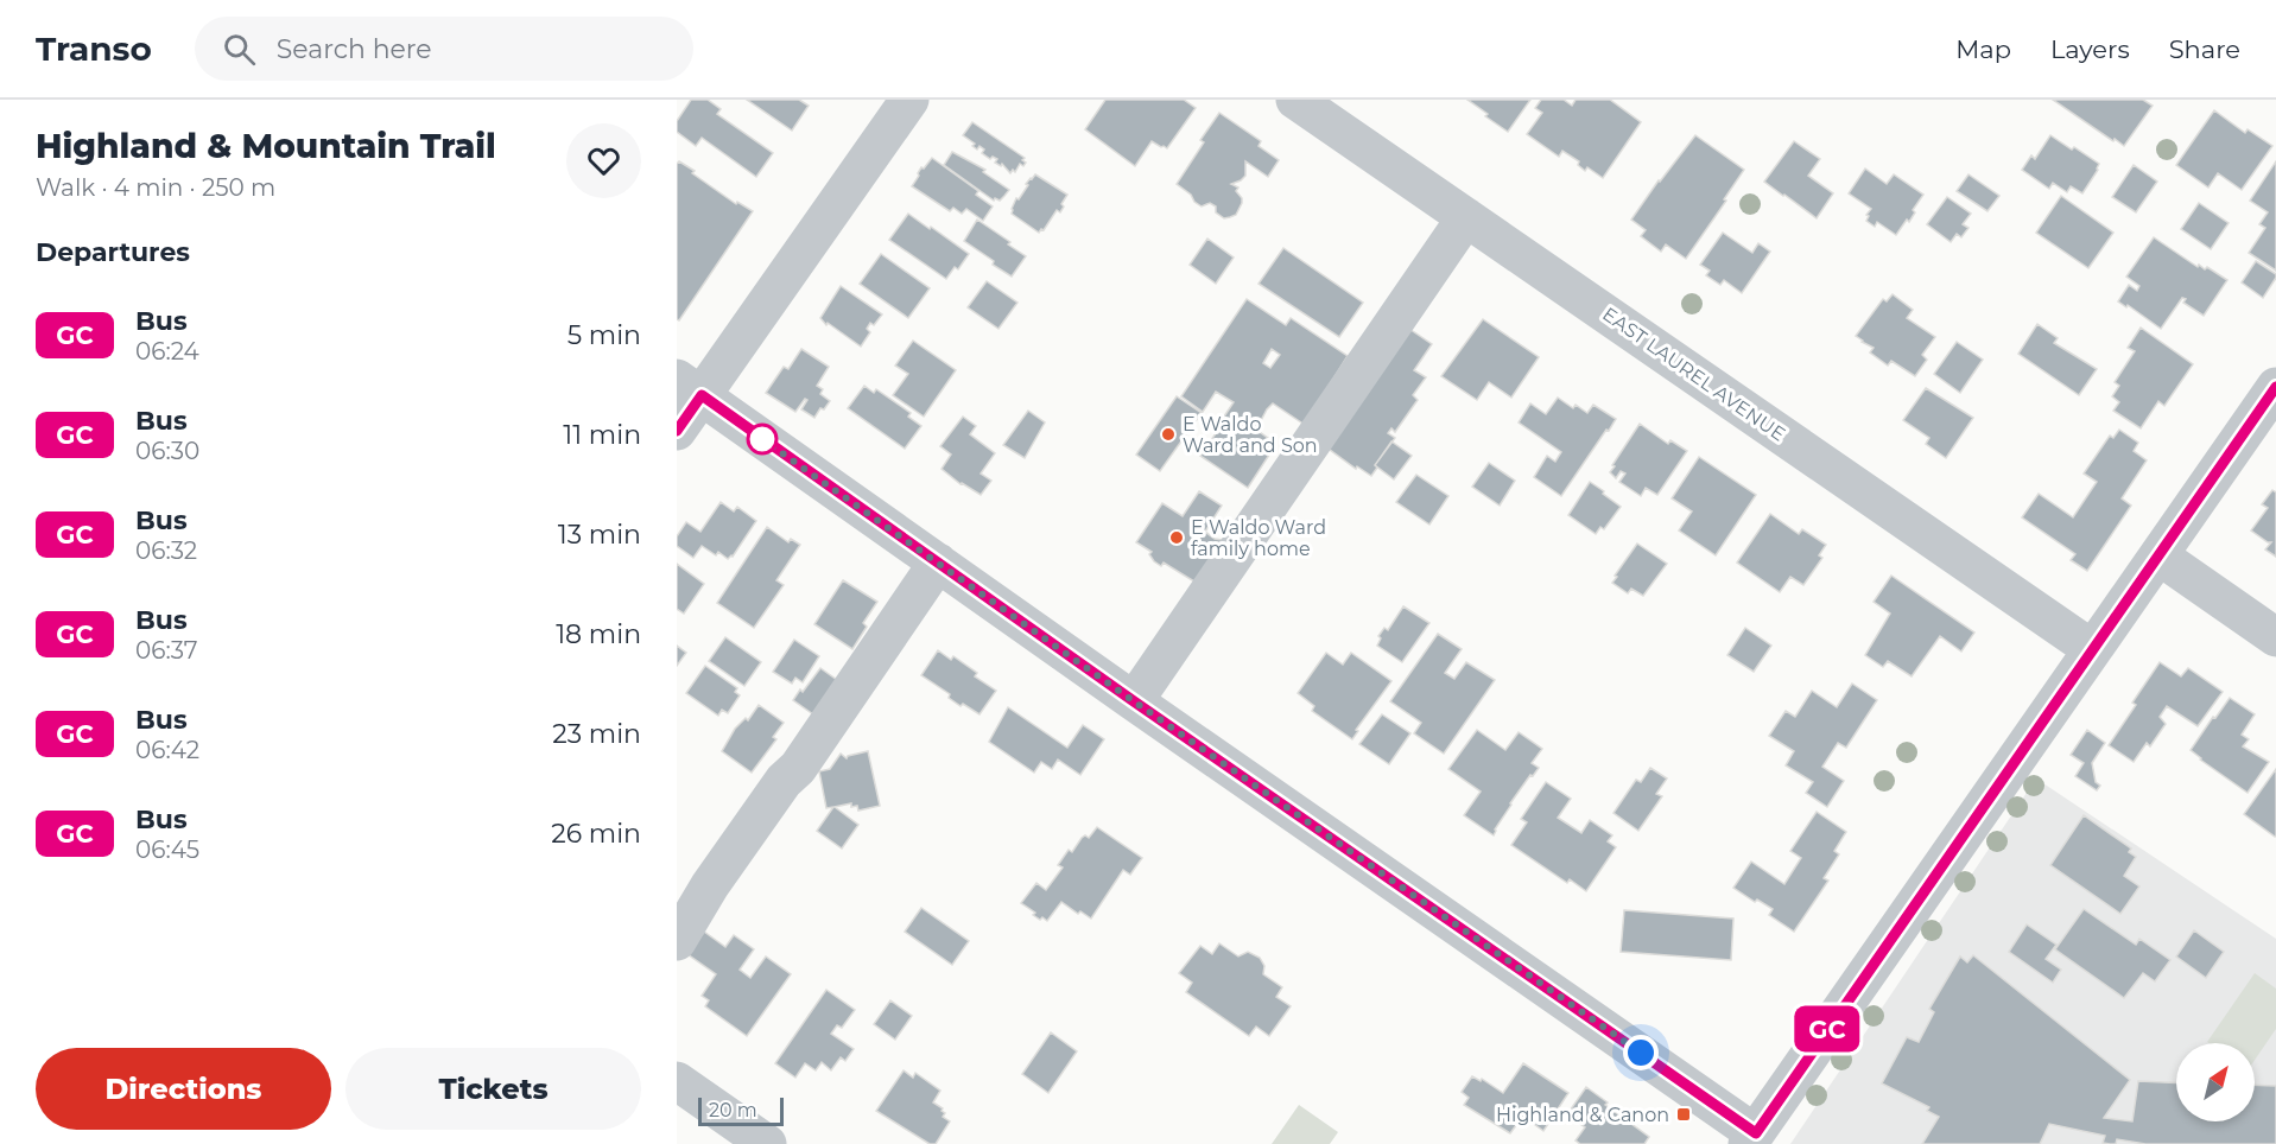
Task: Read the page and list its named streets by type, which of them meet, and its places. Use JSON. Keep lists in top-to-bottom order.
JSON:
{
  "streets": {
    "street": ["EAST LAUREL AVENUE"]
  },
  "places": {
    "other": ["E Waldo Ward and Son", "E Waldo Ward family home"],
    "transit": ["Highland & Canon"]
  },
  "lines": ["bus line GC"],
  "scale_bar": "20 m",
  "north": "top right",
  "page": {
    "header": "Transo",
    "search": "Search here",
    "nav": ["Map", "Layers", "Share"],
    "heading": [
      ["Highland & Mountain Trail", "Walk · 4 min · 250 m"],
      "Departures"
    ],
    "on_map": "GC",
    "list": [
      {
        "mark": "GC",
        "name": "Bus",
        "note": "06:24",
        "value": "5 min"
      },
      {
        "mark": "GC",
        "name": "Bus",
        "note": "06:30",
        "value": "11 min"
      },
      {
        "mark": "GC",
        "name": "Bus",
        "note": "06:32",
        "value": "13 min"
      },
      {
        "mark": "GC",
        "name": "Bus",
        "note": "06:37",
        "value": "18 min"
      },
      {
        "mark": "GC",
        "name": "Bus",
        "note": "06:42",
        "value": "23 min"
      },
      {
        "mark": "GC",
        "name": "Bus",
        "note": "06:45",
        "value": "26 min"
      }
    ],
    "buttons": ["Directions", "Tickets"],
    "scale": "20 m"
  }
}
